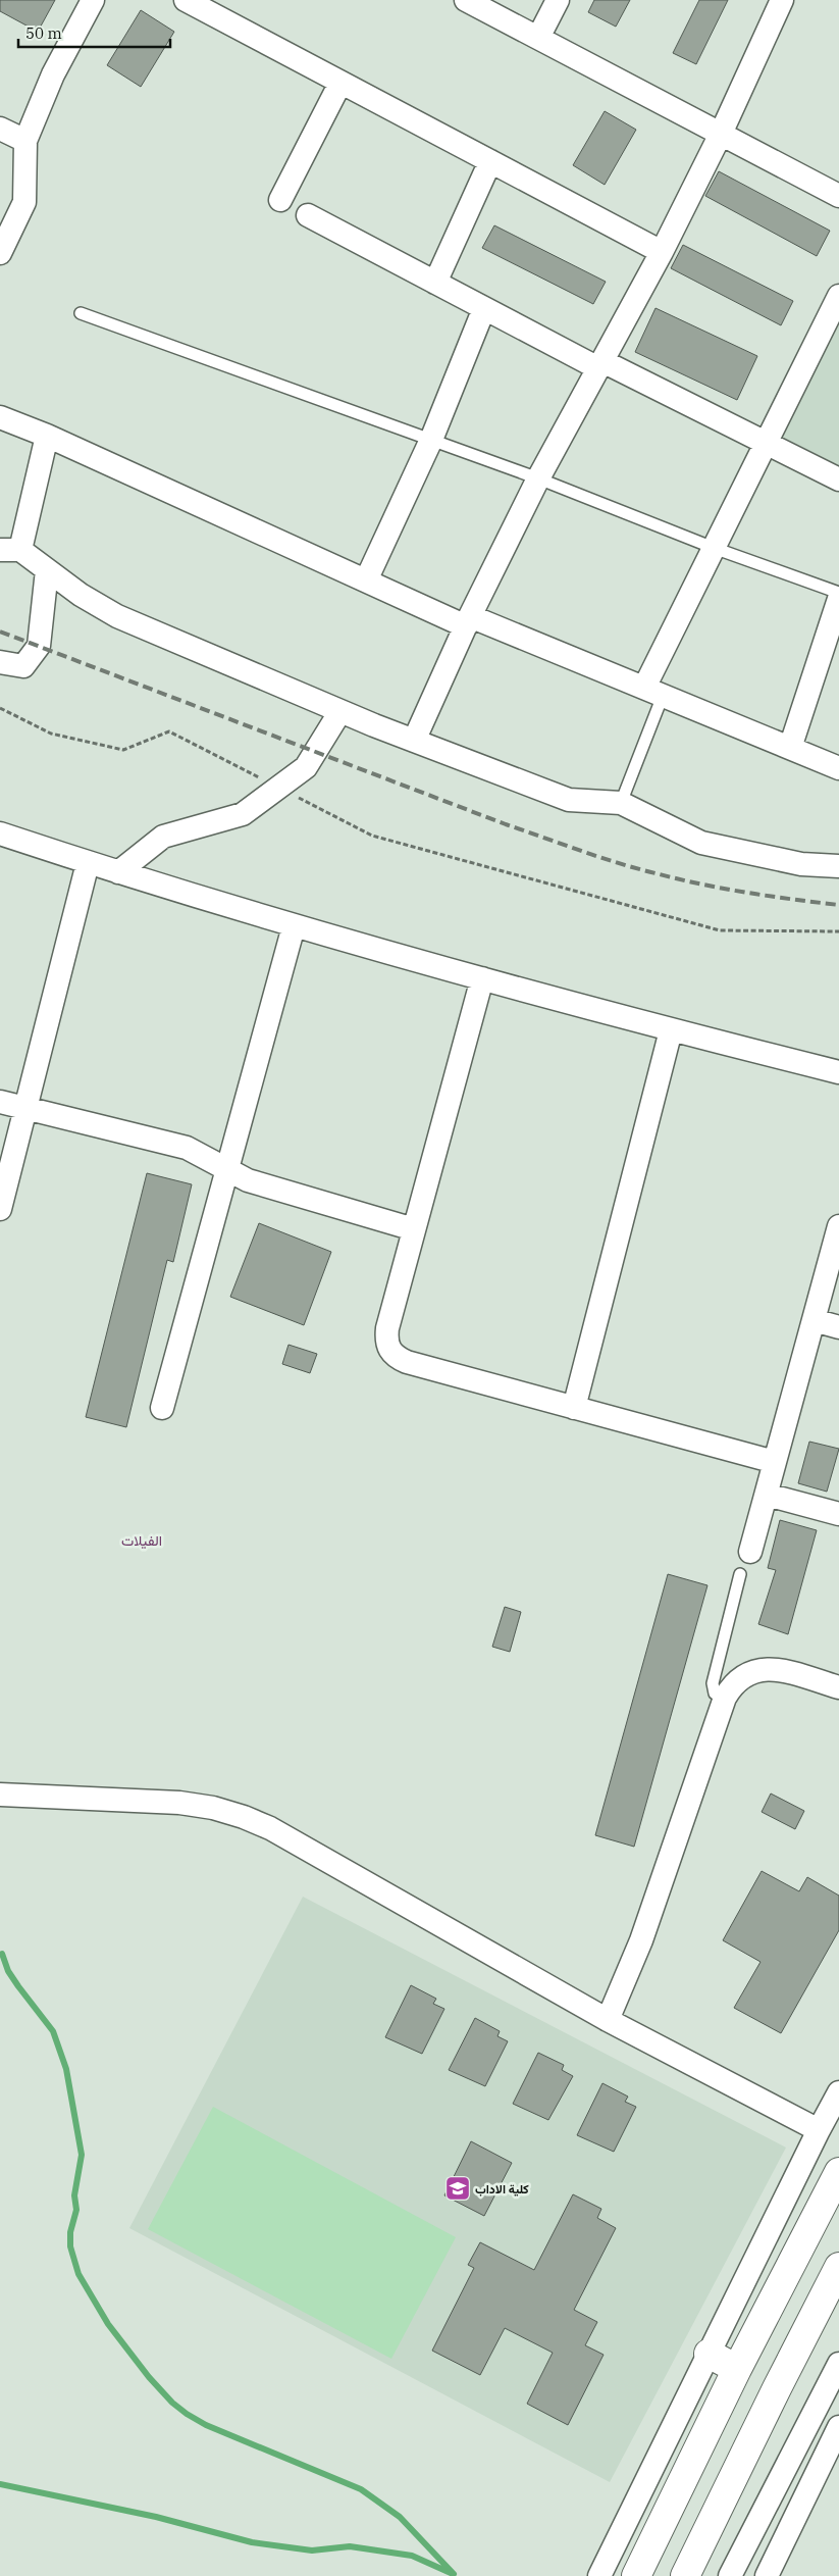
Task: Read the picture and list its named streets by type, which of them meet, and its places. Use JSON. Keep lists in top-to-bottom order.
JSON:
{
  "districts": ["الفيلات"],
  "places": {
    "school or university": ["كلية الاداب"]
  },
  "scale_bar": "50 m"
}
